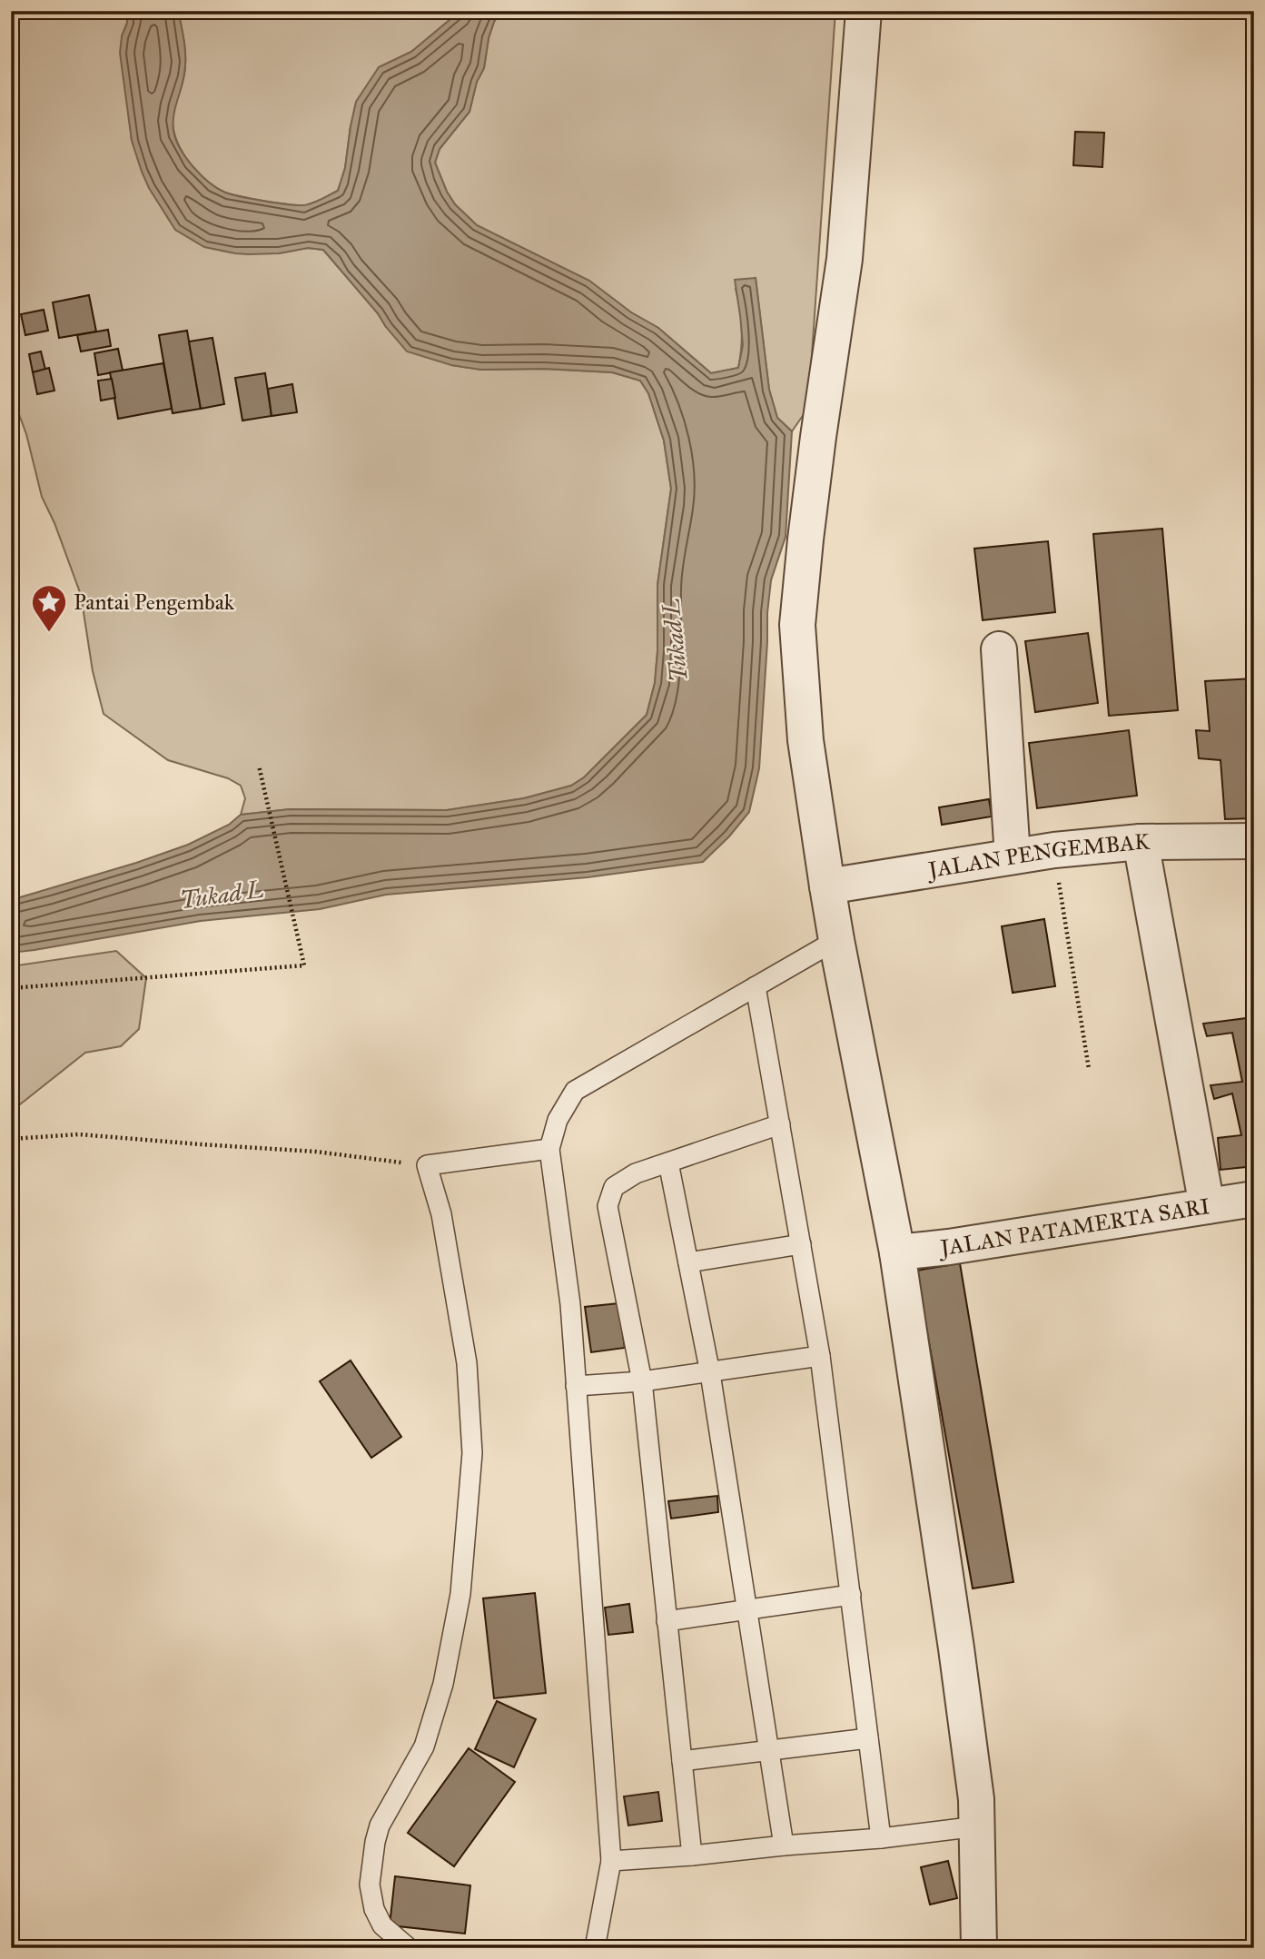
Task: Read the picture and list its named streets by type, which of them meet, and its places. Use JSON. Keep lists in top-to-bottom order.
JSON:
{
  "streets": {
    "street": ["JALAN PENGEMBAK", "JALAN PATAMERTA SARI"]
  },
  "water": ["Tukad L"],
  "places": {
    "place": ["Pantai Pengembak"]
  }
}
